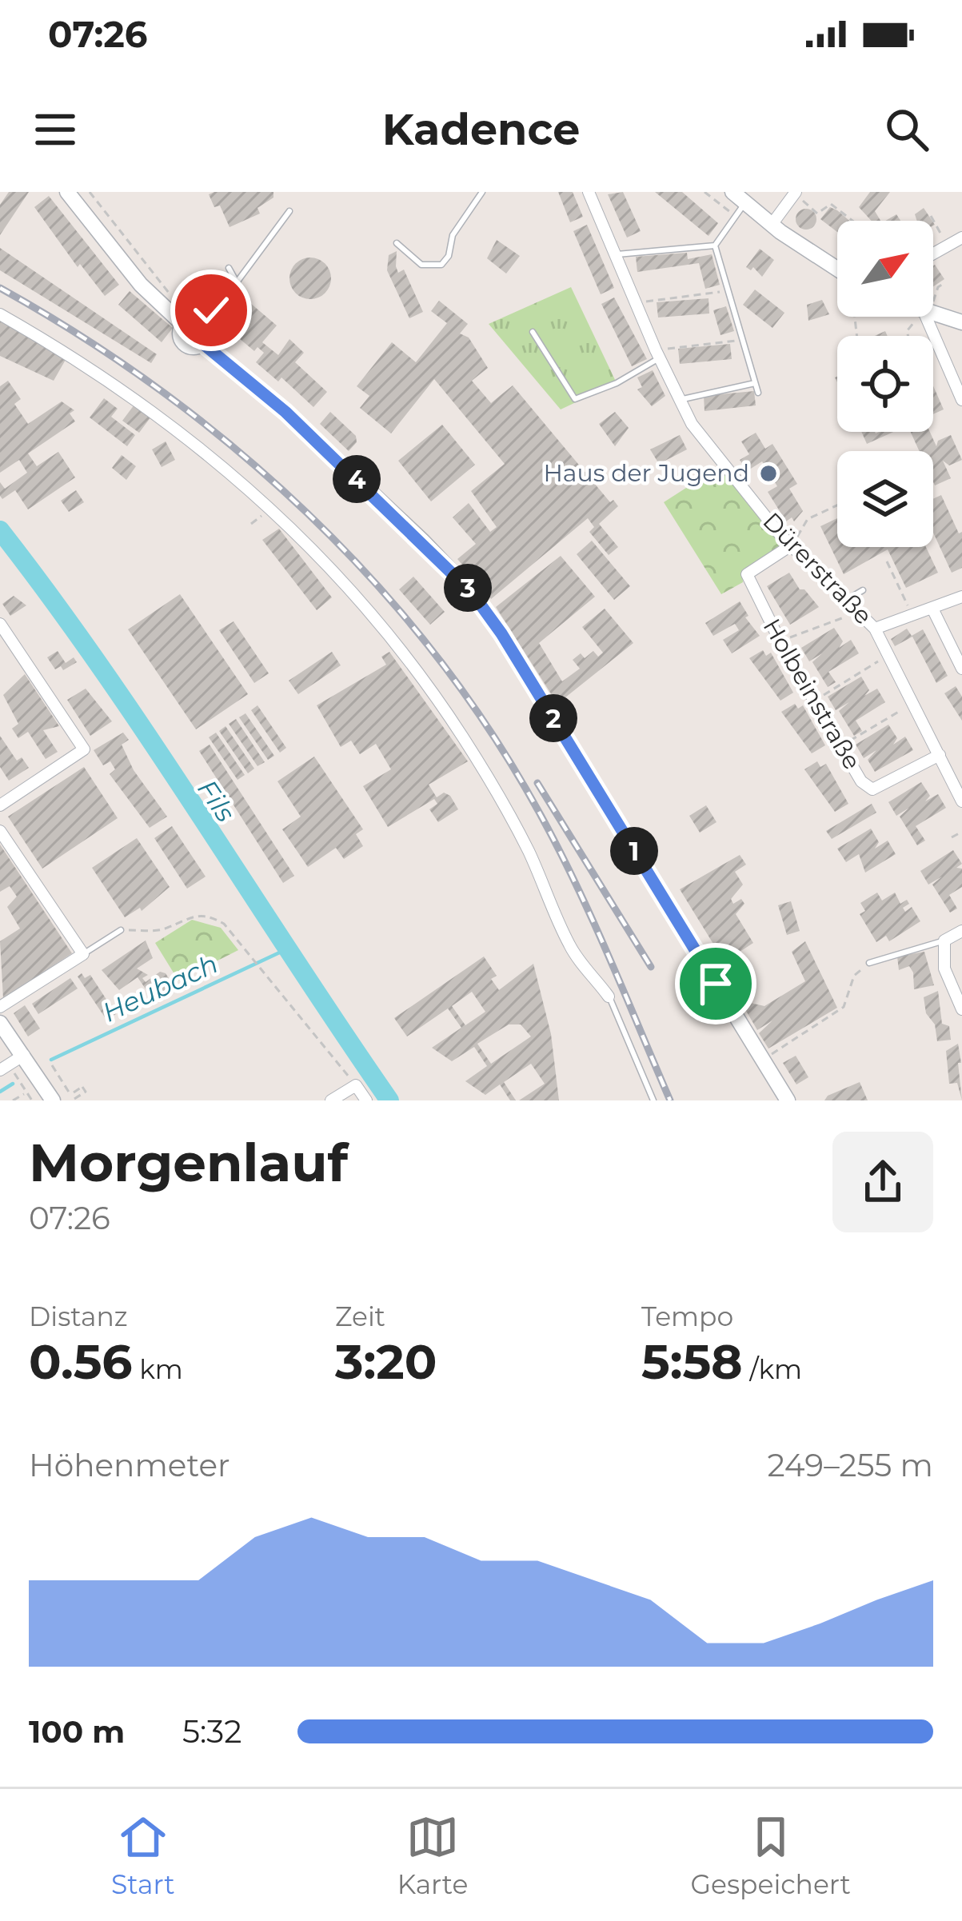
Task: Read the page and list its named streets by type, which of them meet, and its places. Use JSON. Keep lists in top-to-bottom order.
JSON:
{
  "streets": {
    "street": ["Dürerstraße", "Holbeinstraße"]
  },
  "crossings": [
    ["Dürerstraße", "Holbeinstraße"]
  ],
  "water": ["Fils", "Heubach"],
  "places": ["Haus der Jugend"],
  "north": "top right",
  "page": {
    "status": "07:26",
    "header": "Kadence",
    "pins": [
      "4",
      "3",
      "2",
      "1"
    ],
    "heading": ["Morgenlauf", "07:26"],
    "stats": [
      ["Distanz", "0.56 km"],
      ["Zeit", "3:20"],
      ["Tempo", "5:58 /km"]
    ],
    "chart": ["Höhenmeter", "249–255 m"],
    "list": [
      {
        "name": "100 m",
        "note": "5:32"
      }
    ],
    "tabs": ["Start", "Karte", "Gespeichert"]
  }
}
